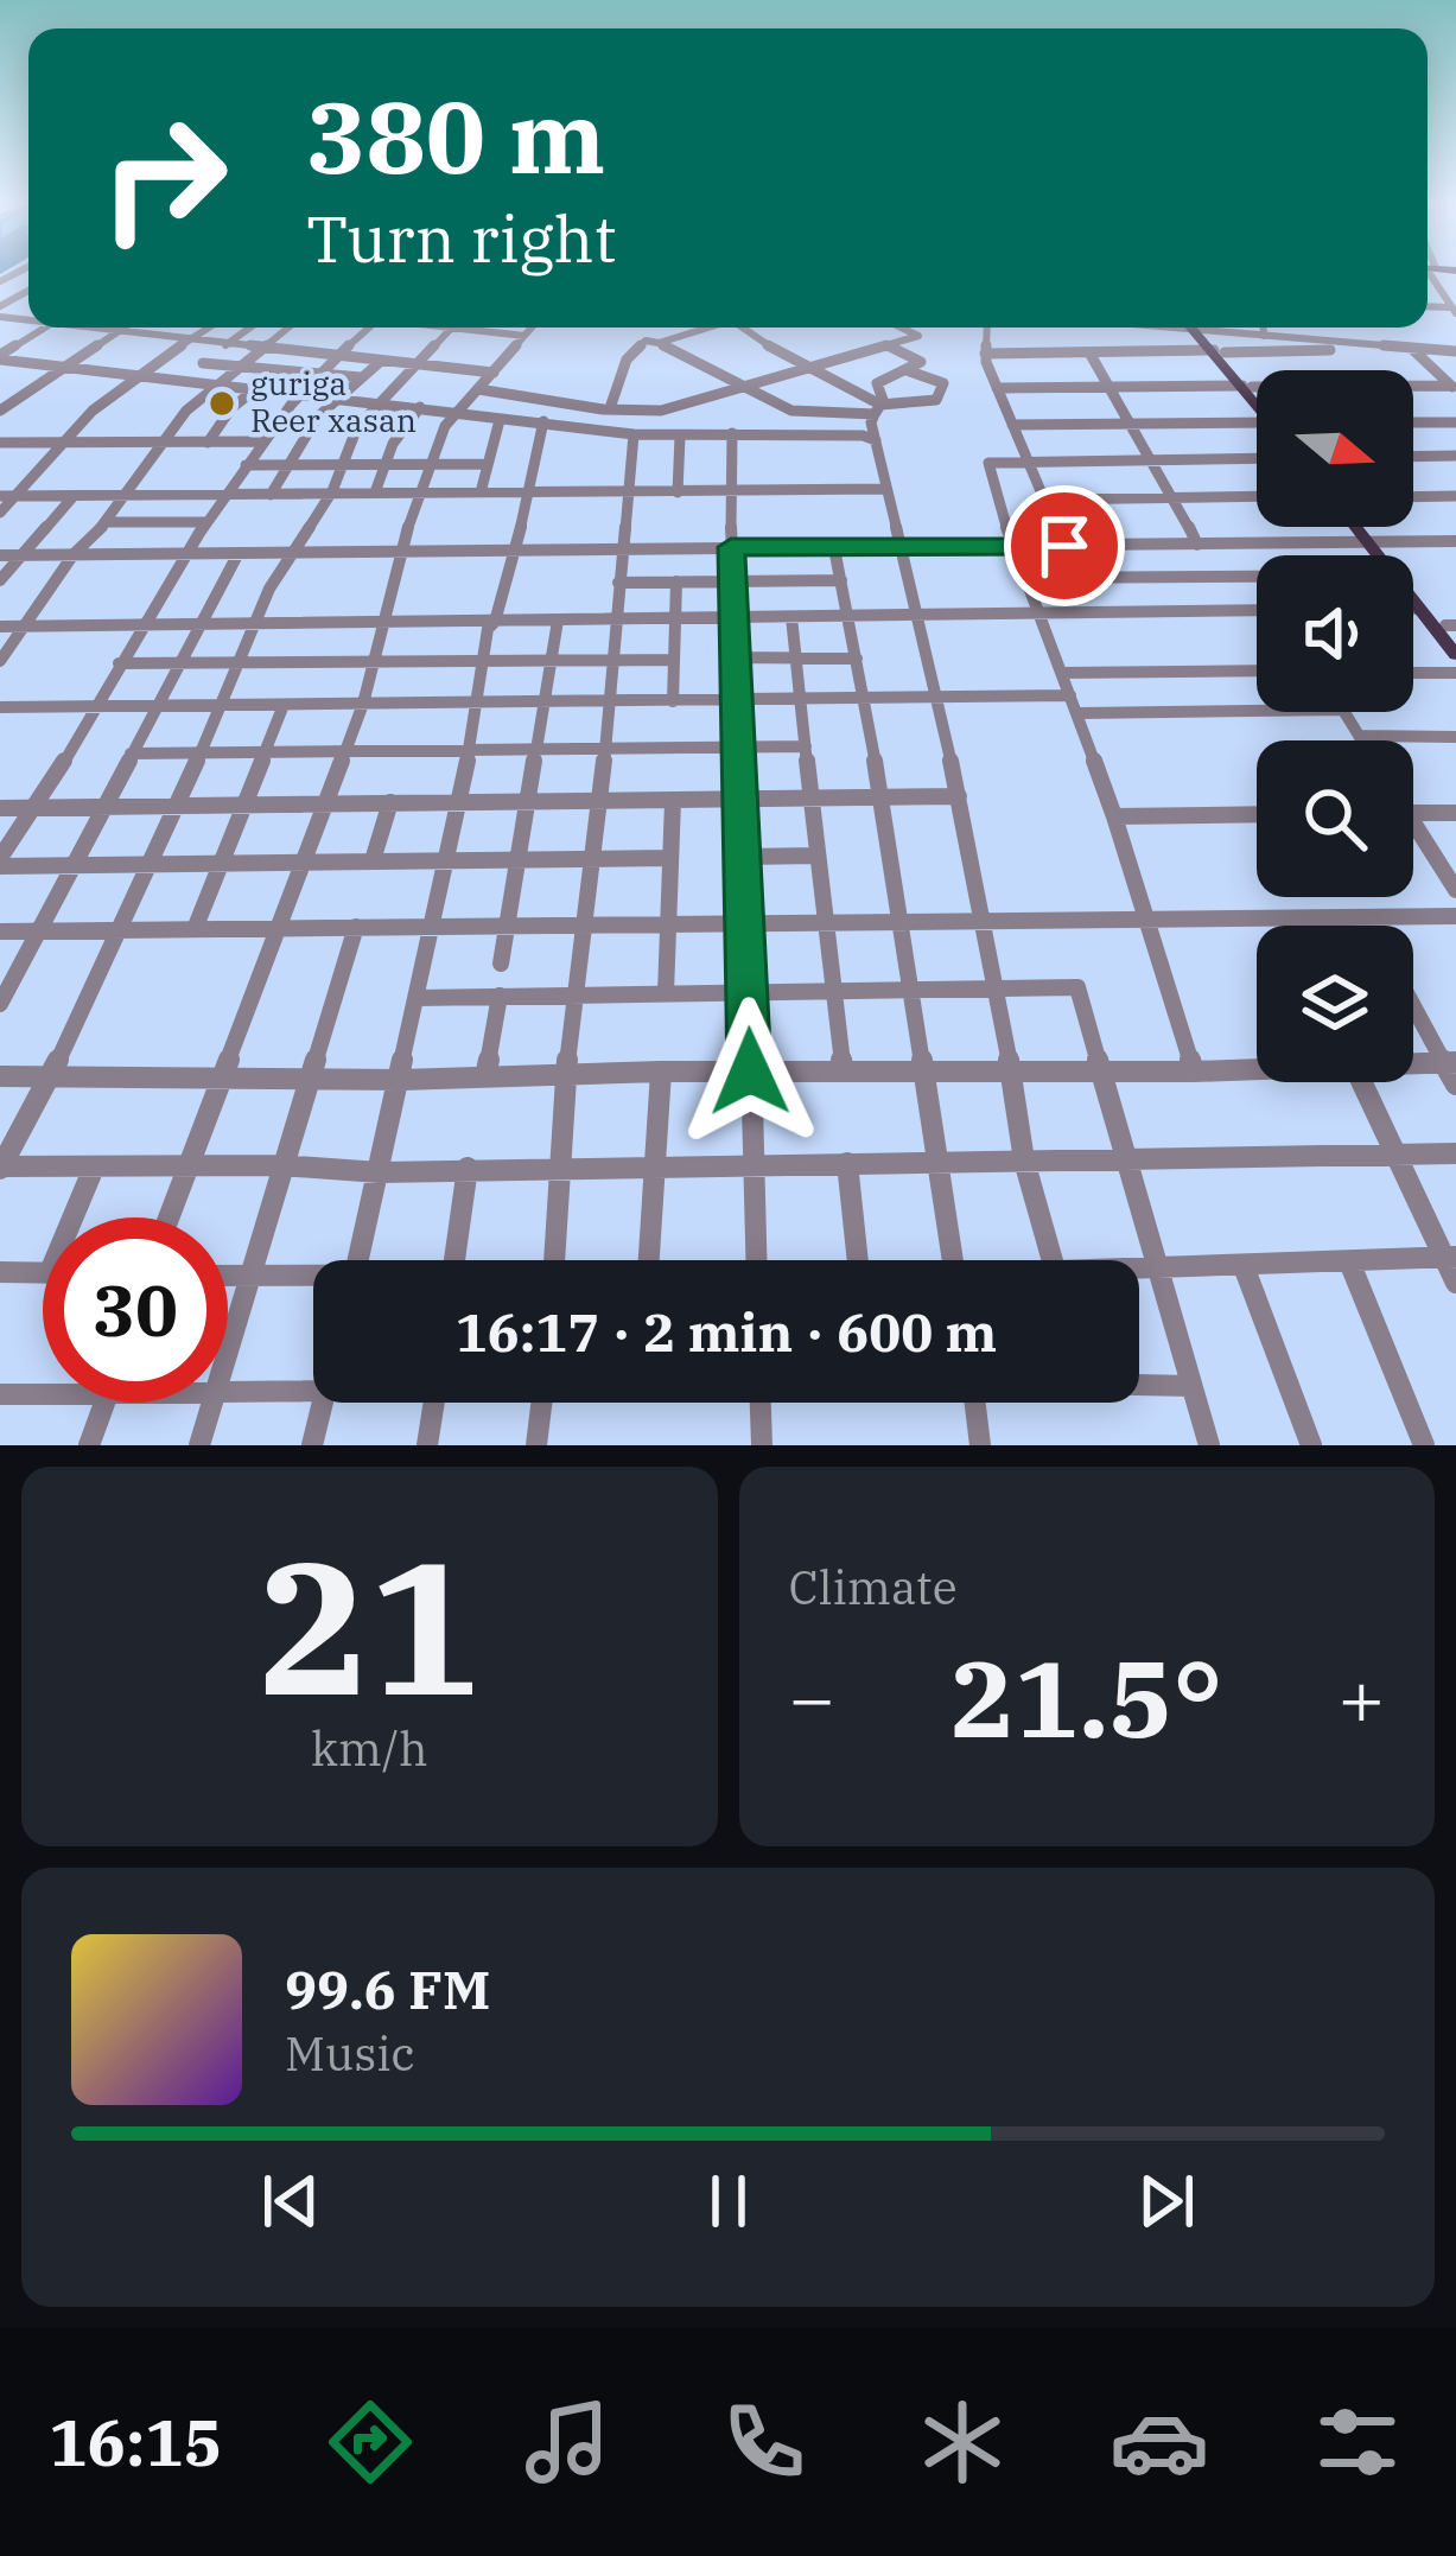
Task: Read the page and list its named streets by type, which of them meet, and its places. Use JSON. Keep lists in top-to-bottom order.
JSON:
{
  "places": ["guriga Reer xasan"],
  "north": "right",
  "page": {
    "turn": ["380 m", "Turn right"],
    "limit": "30",
    "trip": "16:17 · 2 min · 600 m",
    "tile": [
      ["21", "km/h"],
      "Climate"
    ],
    "heat": ["−", "21.5°", "+"],
    "song": ["99.6 FM", "Music"],
    "tabs": "16:15"
  }
}
